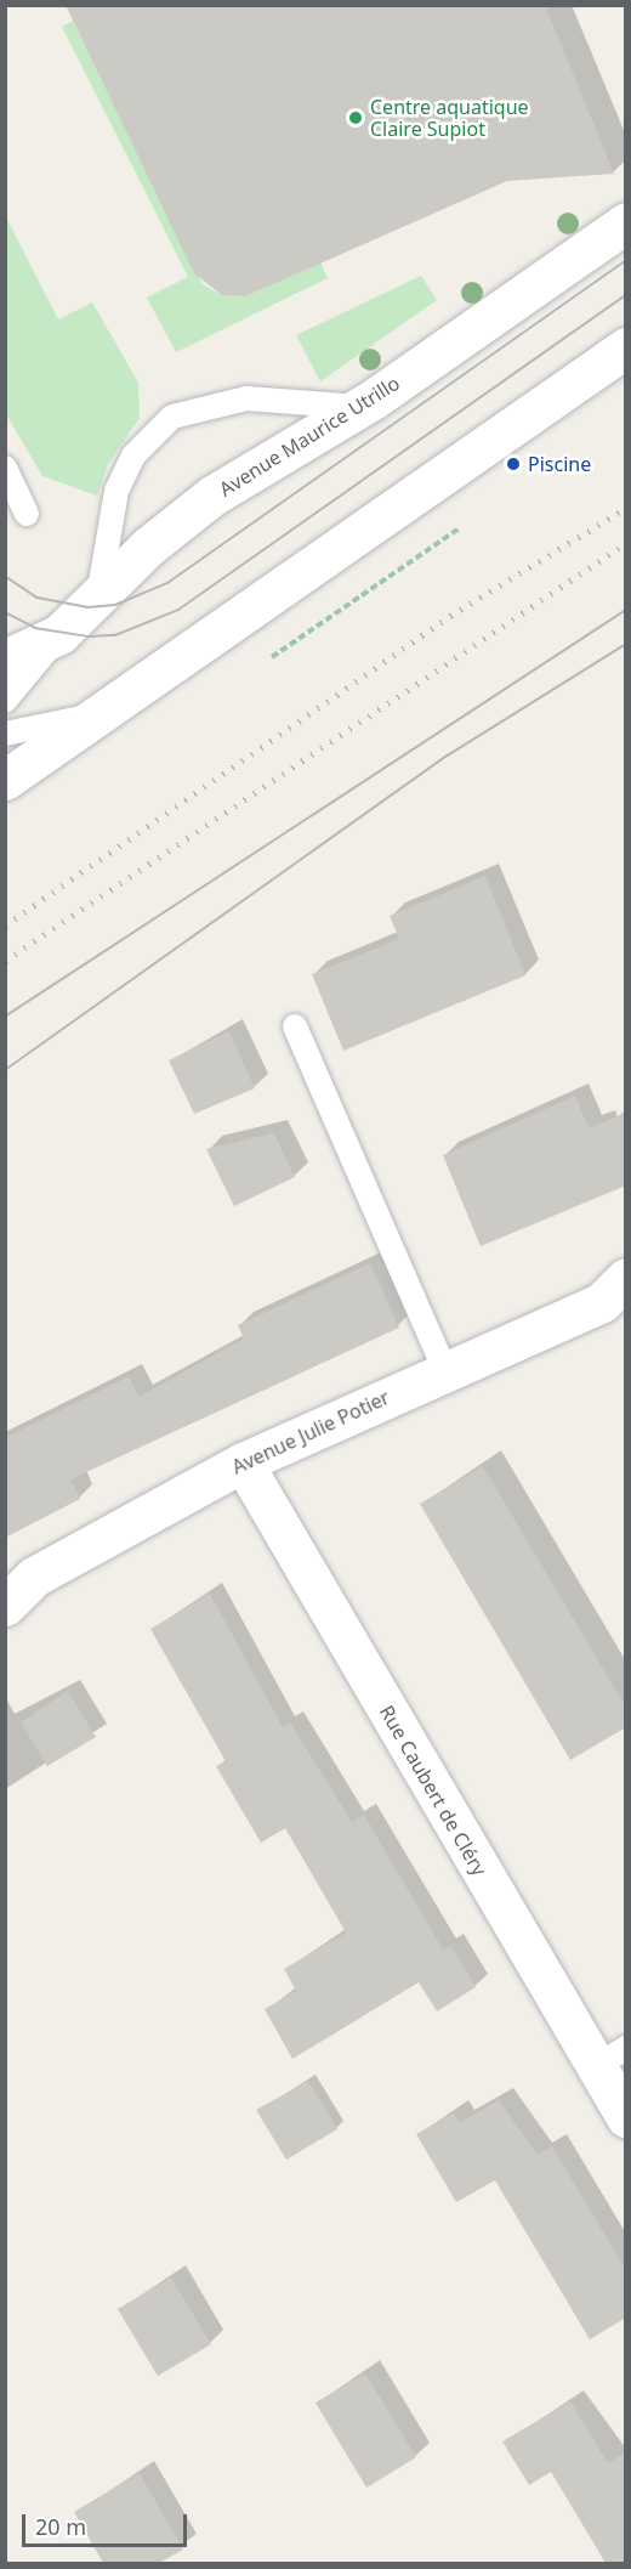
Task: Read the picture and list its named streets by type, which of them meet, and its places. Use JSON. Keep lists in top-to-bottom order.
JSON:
{
  "streets": {
    "street": ["Avenue Maurice Utrillo", "Avenue Julie Potier", "Rue Caubert de Cléry"]
  },
  "crossings": [
    ["Avenue Julie Potier", "Rue Caubert de Cléry"]
  ],
  "places": ["Centre aquatique Claire Supiot", "Piscine"],
  "scale_bar": "20 m"
}
